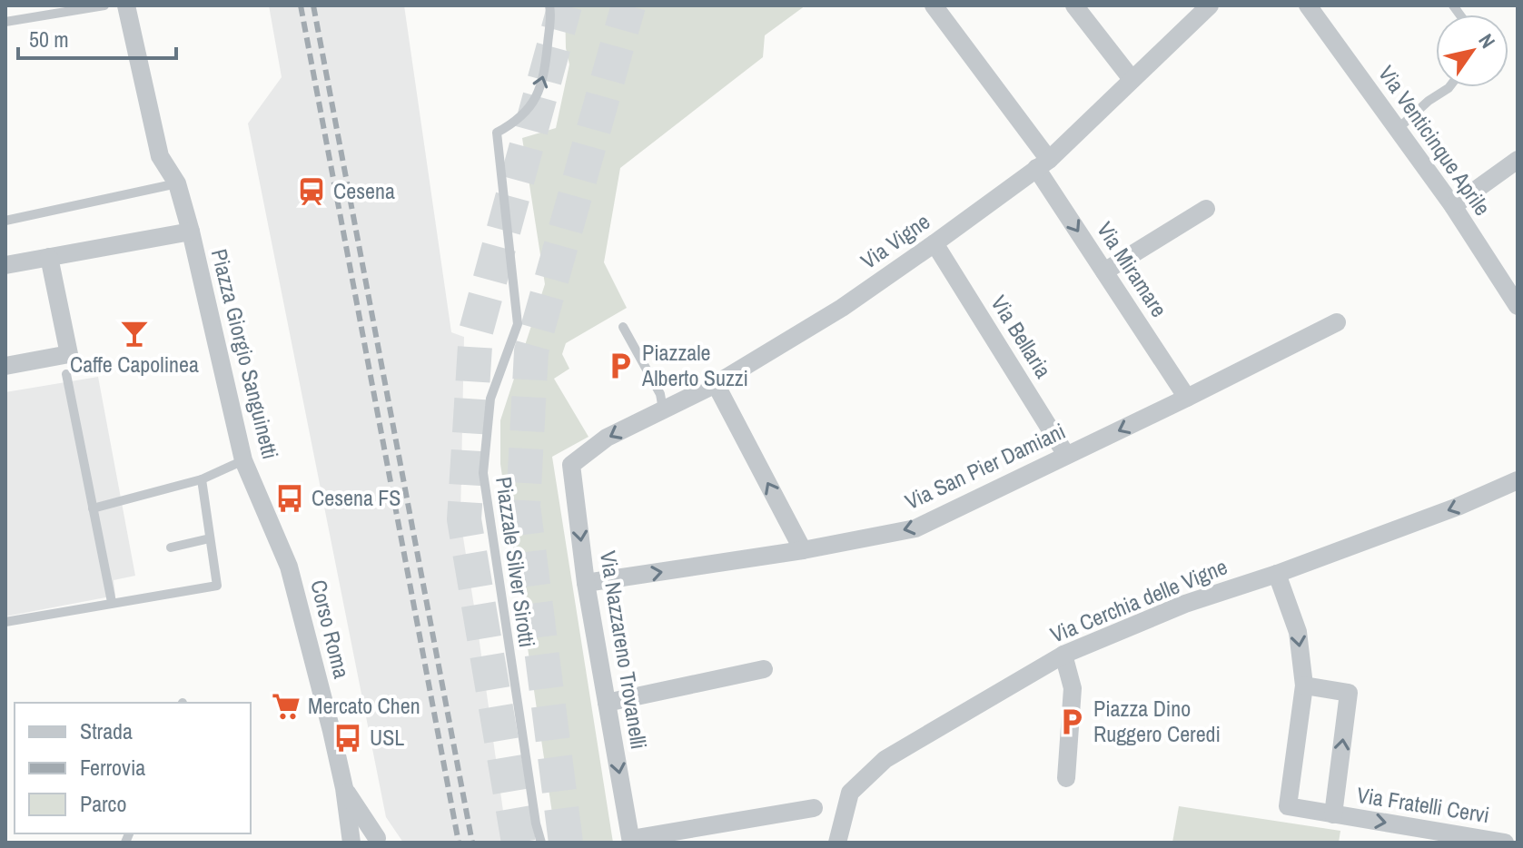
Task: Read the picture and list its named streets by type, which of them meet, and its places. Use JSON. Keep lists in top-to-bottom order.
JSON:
{
  "streets": {
    "street": [
      "Via Venticinque Aprile",
      "Via Vigne",
      "Via Miramare",
      "Via Bellaria",
      "Piazza Giorgio Sanguinetti",
      "Via San Pier Damiani",
      "Via Cerchia delle Vigne",
      "Corso Roma",
      "Via Nazzareno Trovanelli",
      "Via Fratelli Cervi"
    ],
    "lane": ["Piazzale Silver Sirotti"]
  },
  "crossings": [
    ["Via Vigne", "Via Miramare"],
    ["Via Vigne", "Via Bellaria"],
    ["Via Vigne", "Via Nazzareno Trovanelli"],
    ["Via Miramare", "Via San Pier Damiani"],
    ["Via Bellaria", "Via San Pier Damiani"],
    ["Piazza Giorgio Sanguinetti", "Corso Roma"],
    ["Via San Pier Damiani", "Via Nazzareno Trovanelli"],
    ["Via Cerchia delle Vigne", "Via Fratelli Cervi"]
  ],
  "one_way": ["Piazzale Silver Sirotti", "Via Nazzareno Trovanelli"],
  "places": {
    "station": ["Cesena"],
    "bar": ["Caffe Capolinea"],
    "parking": ["Piazzale Alberto Suzzi", "Piazza Dino Ruggero Ceredi"],
    "bus stop": ["Cesena FS", "USL"],
    "supermarket": ["Mercato Chen"]
  },
  "legend": ["Strada", "Ferrovia", "Parco"],
  "scale_bar": "50 m",
  "north": "top right"
}
